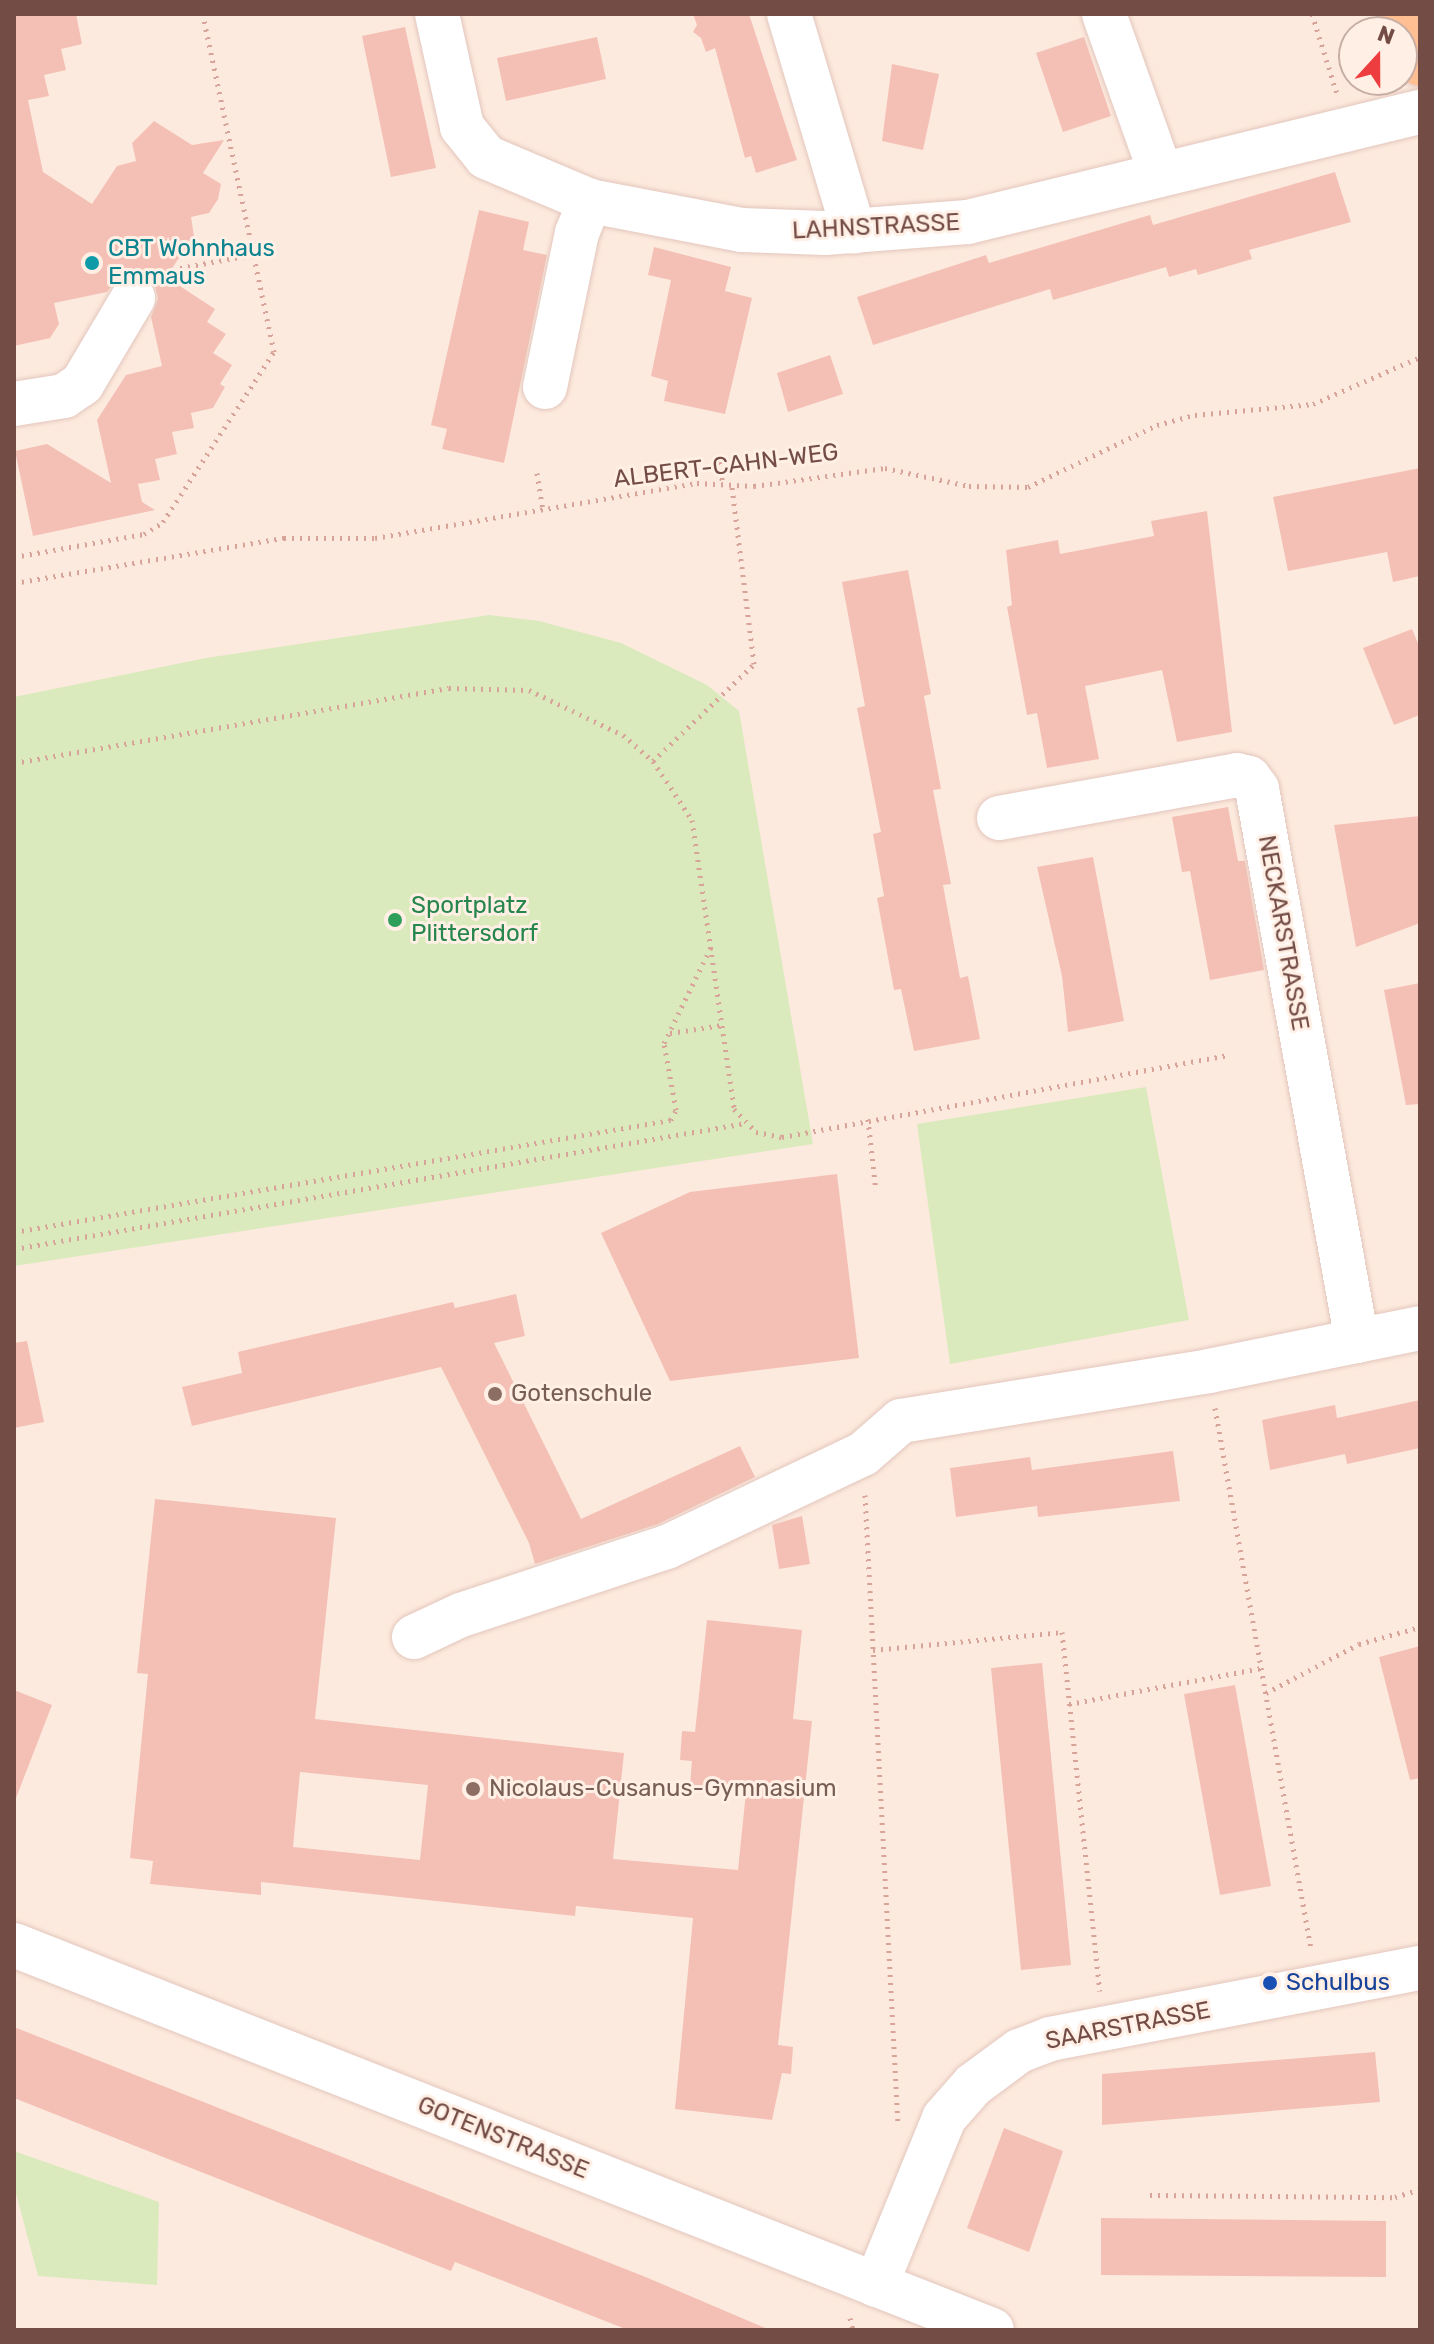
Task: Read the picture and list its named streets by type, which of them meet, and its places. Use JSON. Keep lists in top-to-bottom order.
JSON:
{
  "streets": {
    "street": [
      "LAHNSTRASSE",
      "NECKARSTRASSE",
      "SAARSTRASSE",
      "GOTENSTRASSE"
    ],
    "path": ["ALBERT-CAHN-WEG"]
  },
  "crossings": [
    ["SAARSTRASSE", "GOTENSTRASSE"]
  ],
  "places": [
    "CBT Wohnhaus Emmaus",
    "Sportplatz Plittersdorf",
    "Gotenschule",
    "Nicolaus-Cusanus-Gymnasium",
    "Schulbus"
  ],
  "north": "top"
}
